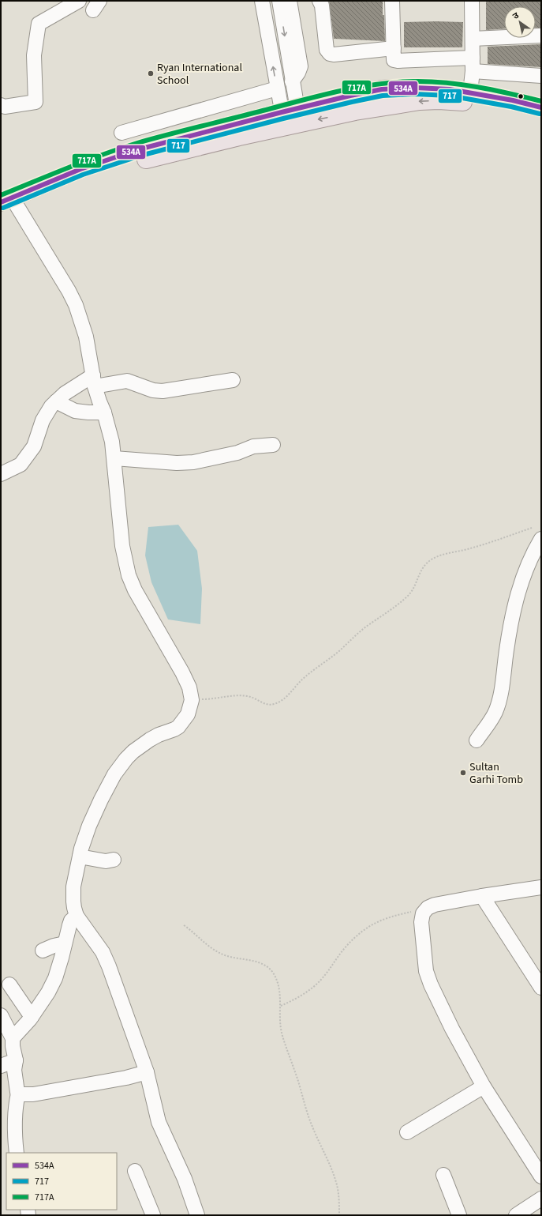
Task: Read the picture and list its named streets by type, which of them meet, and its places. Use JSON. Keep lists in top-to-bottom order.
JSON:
{
  "places": ["Ryan International School", "Sultan Garhi Tomb"],
  "lines": ["transit line 717A", "transit line 534A", "transit line 717"],
  "legend": ["534A", "717", "717A"],
  "north": "top left"
}
